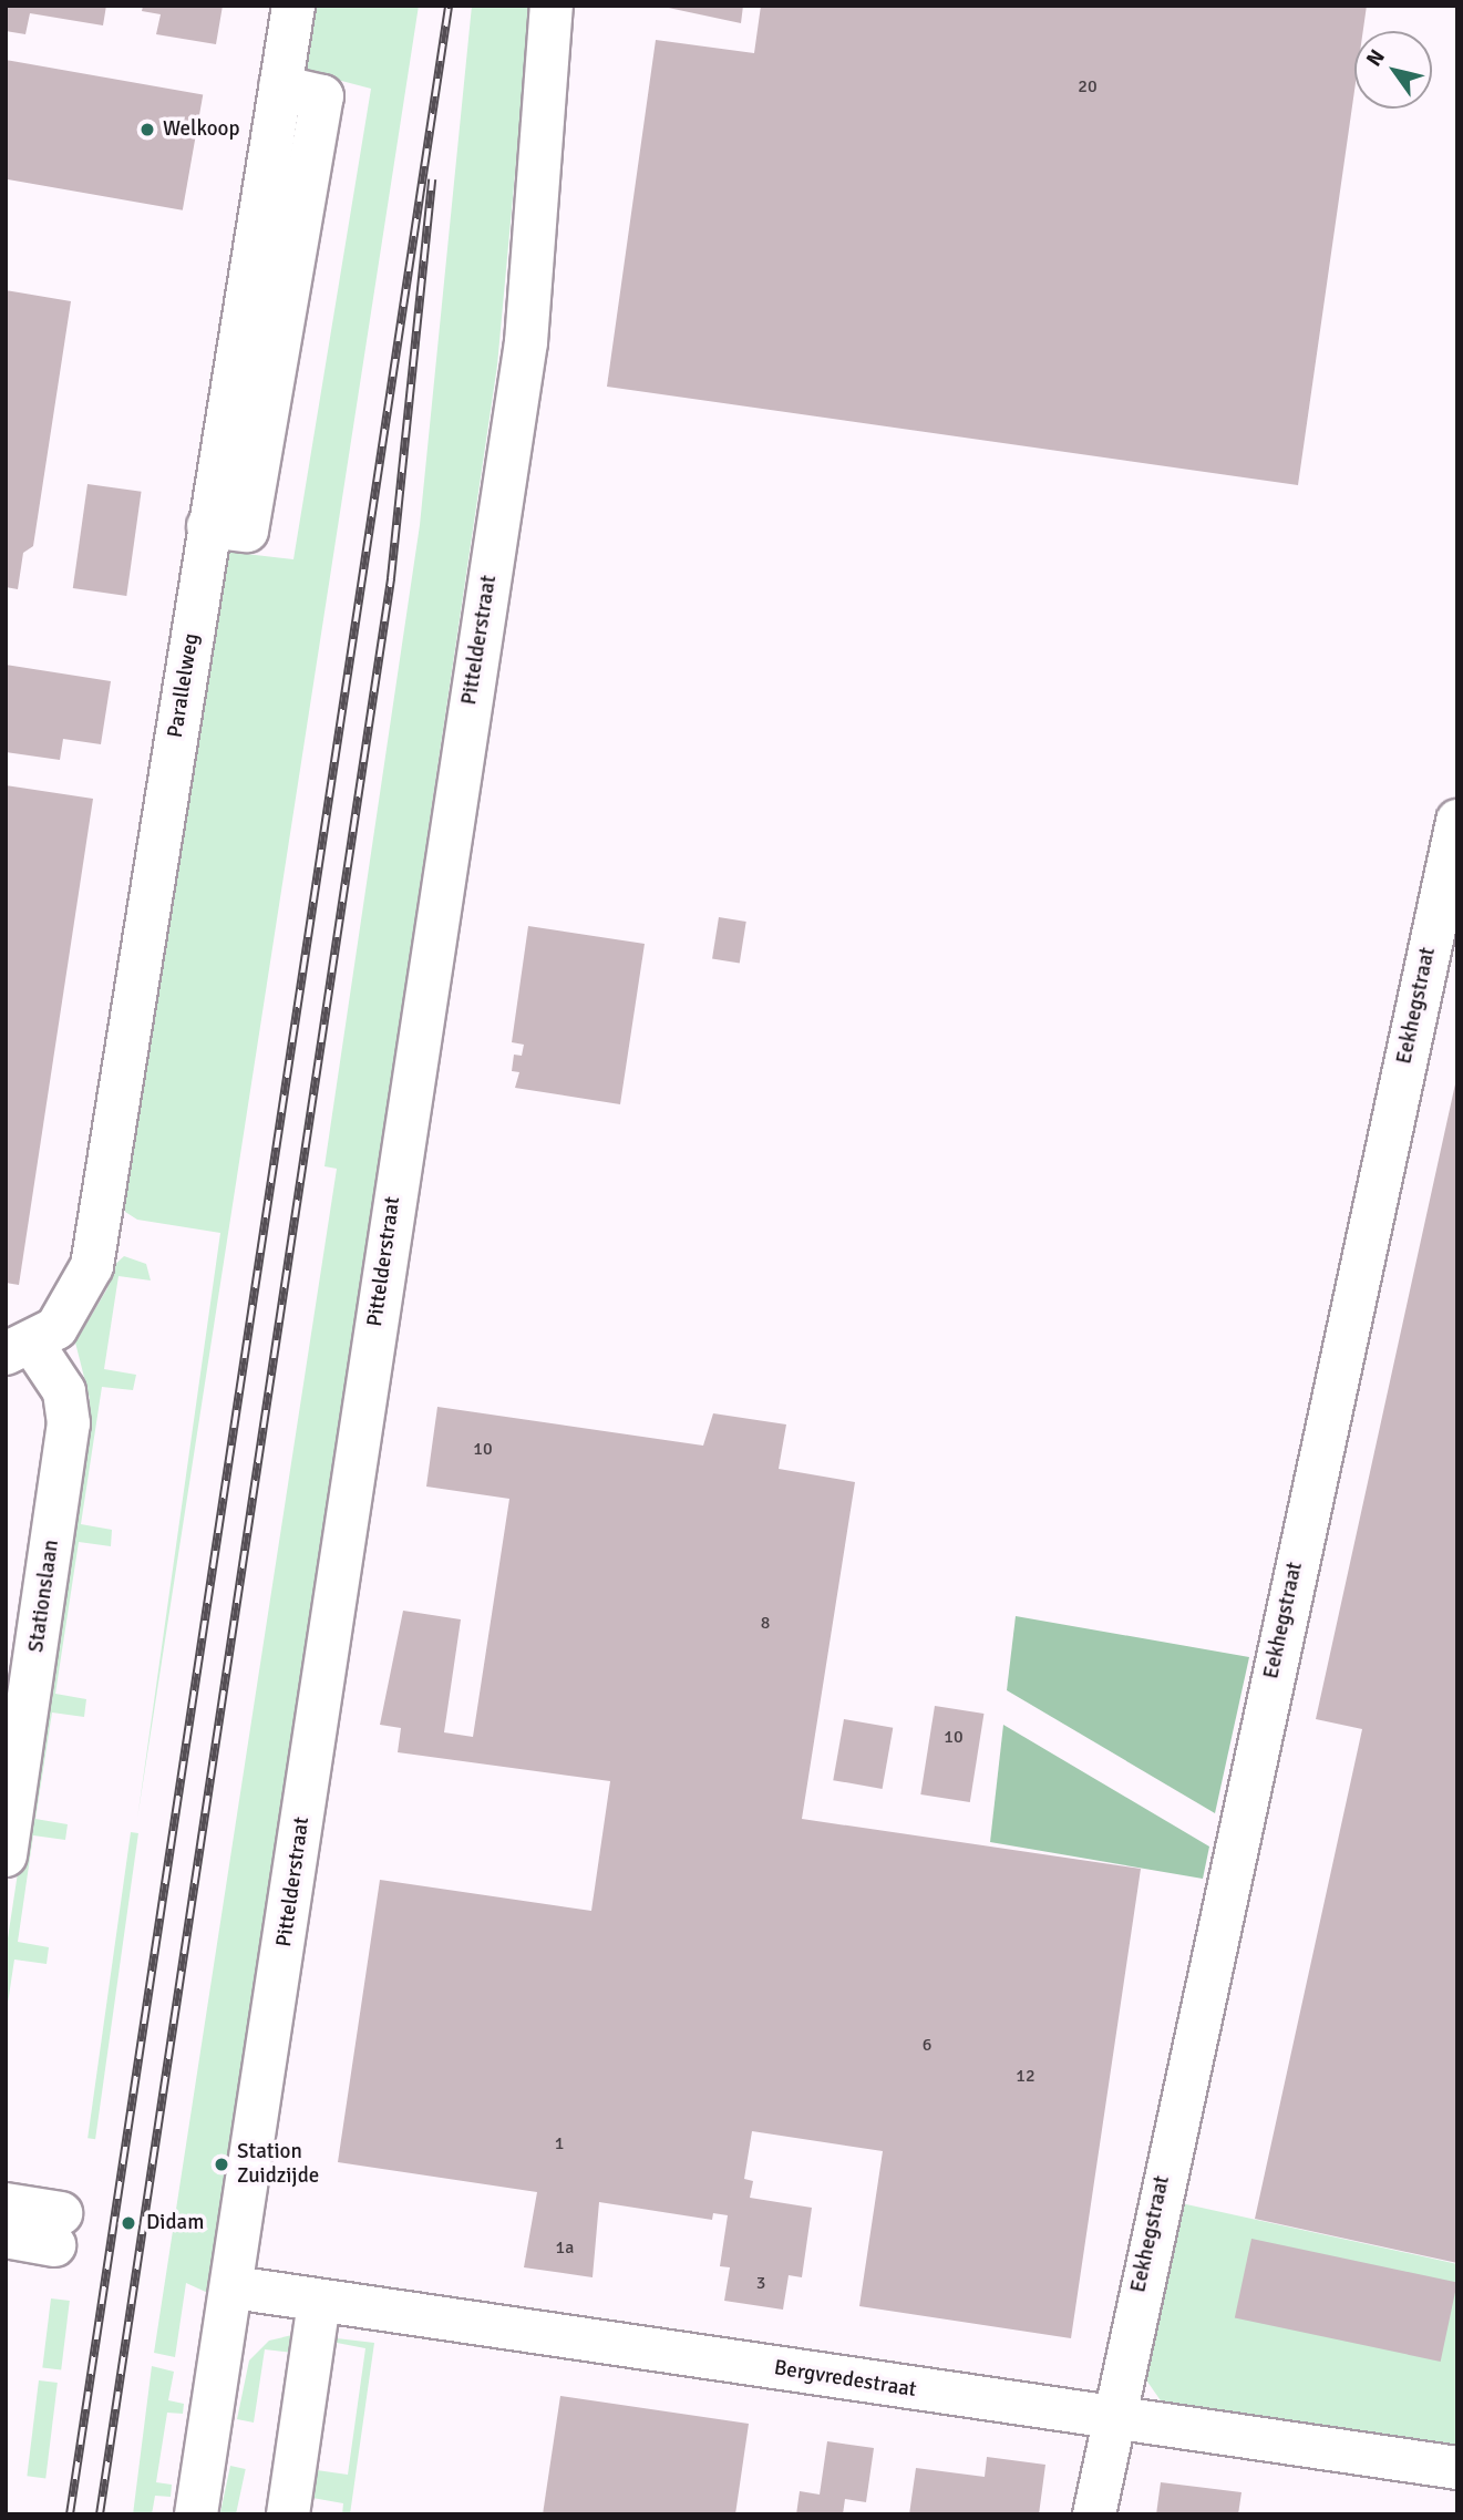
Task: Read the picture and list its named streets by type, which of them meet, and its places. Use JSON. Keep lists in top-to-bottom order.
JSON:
{
  "streets": {
    "street": [
      "Pittelderstraat",
      "Parallelweg",
      "Eekhegstraat",
      "Stationslaan",
      "Bergvredestraat"
    ]
  },
  "crossings": [
    ["Pittelderstraat", "Bergvredestraat"],
    ["Parallelweg", "Stationslaan"],
    ["Eekhegstraat", "Bergvredestraat"]
  ],
  "places": ["Welkoop", "Station Zuidzijde", "Didam"],
  "house_numbers": [
    "20",
    "10",
    "8",
    "10",
    "6",
    "12",
    "1",
    "1a",
    "3"
  ],
  "north": "top left"
}
